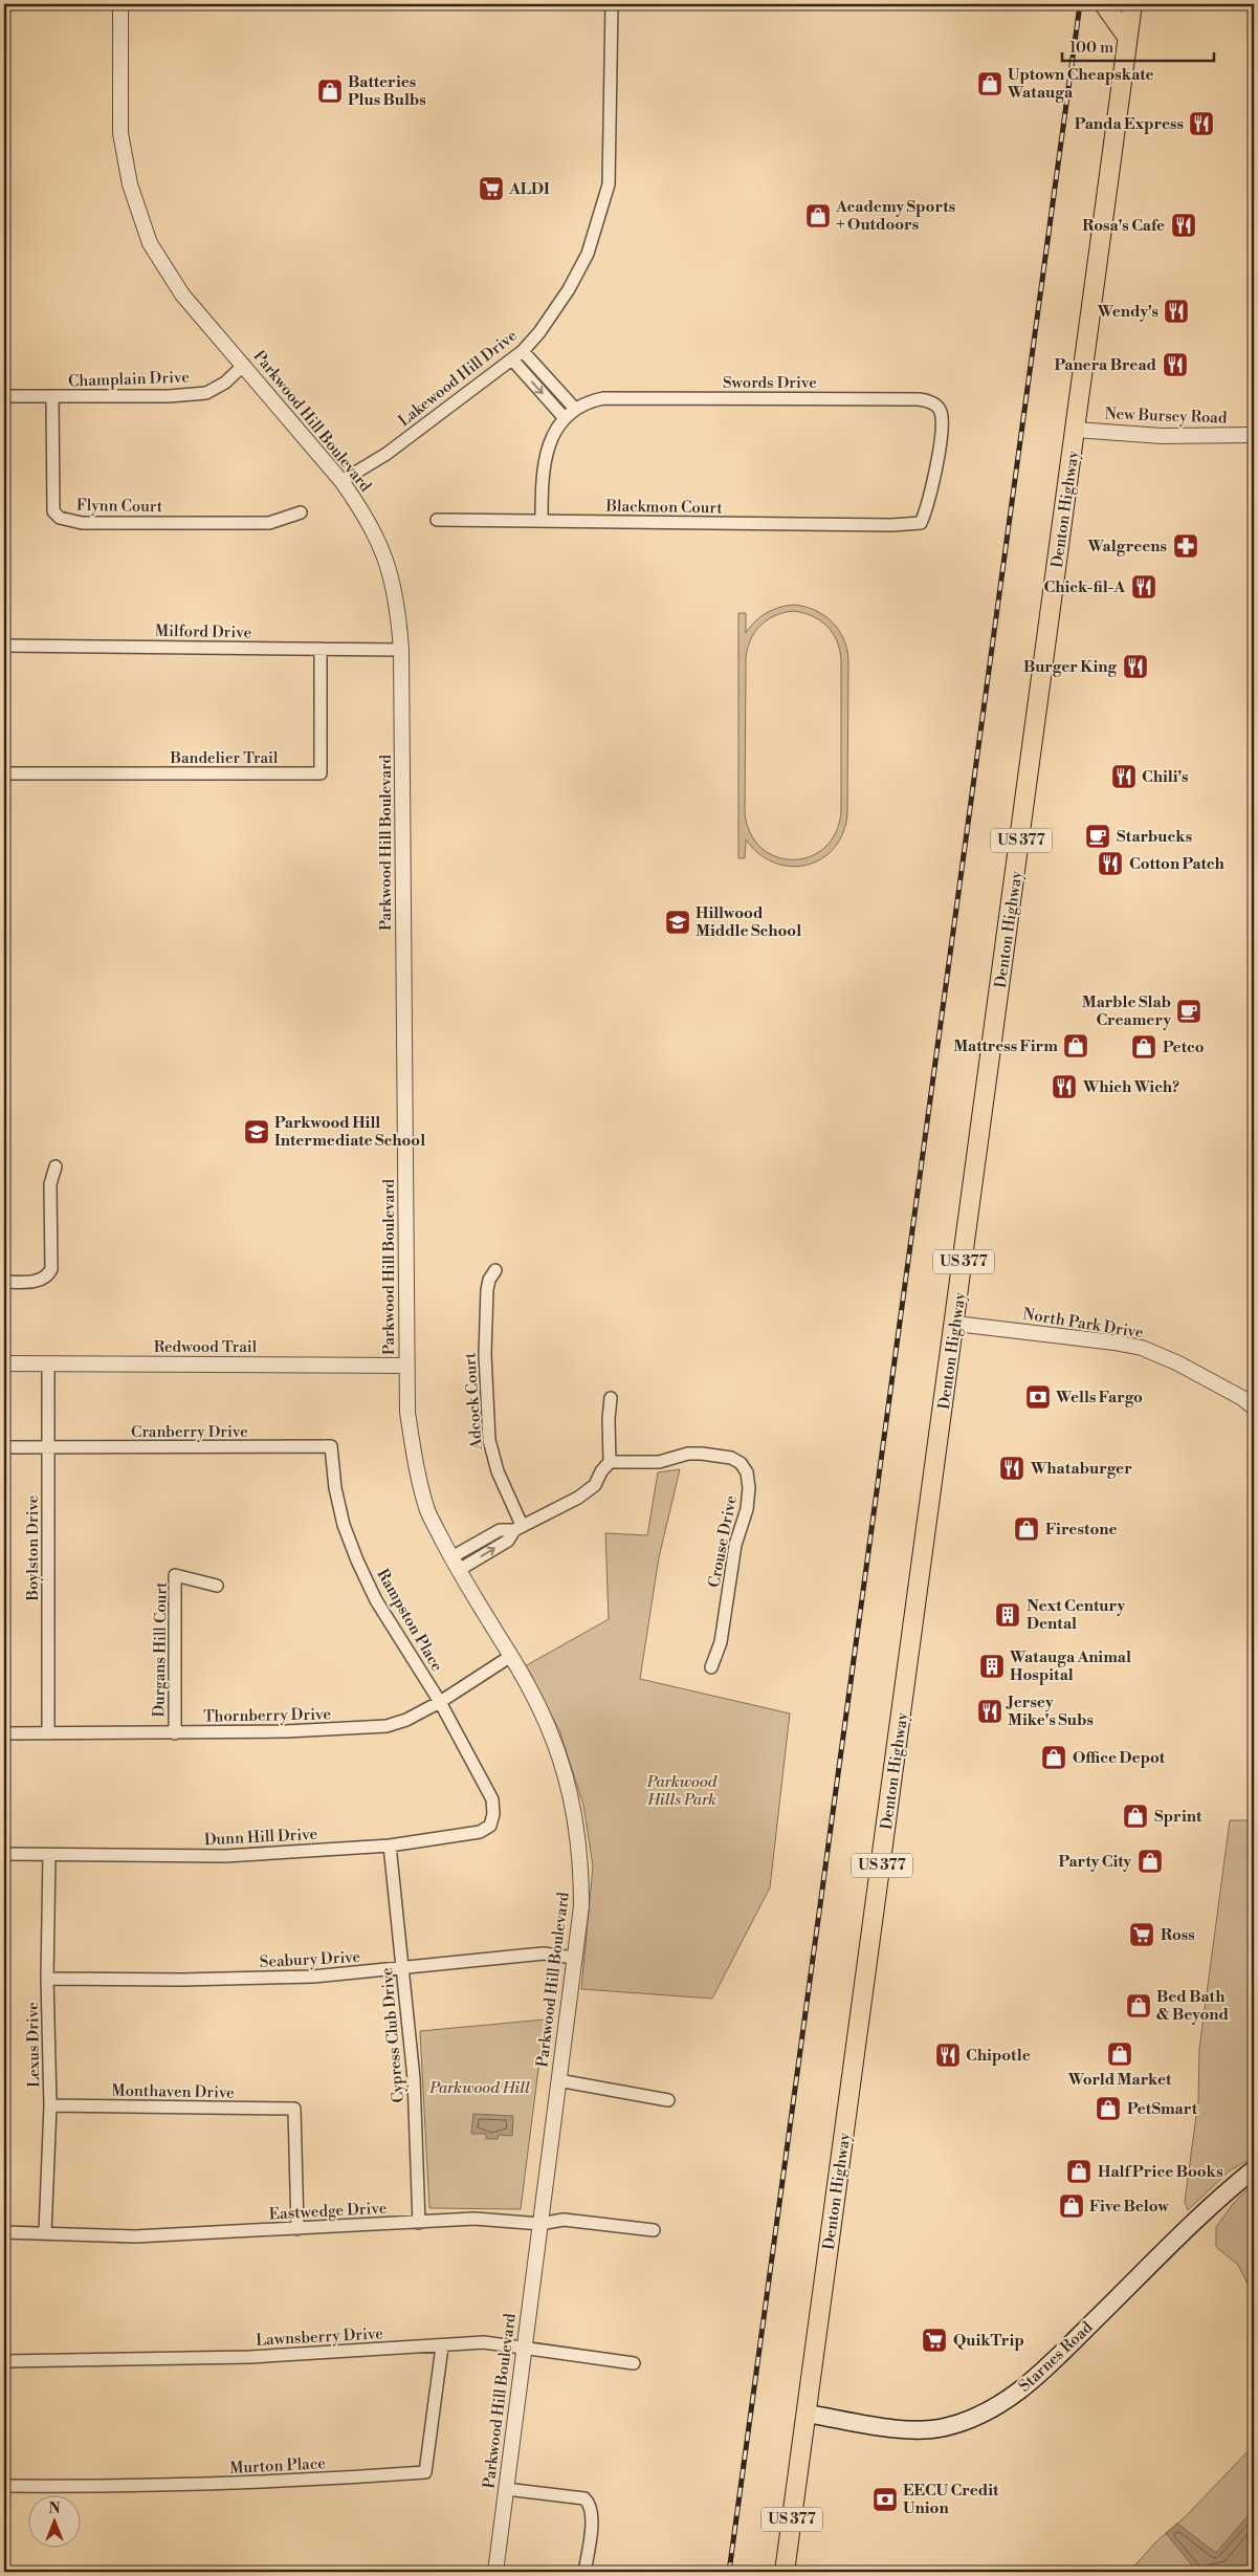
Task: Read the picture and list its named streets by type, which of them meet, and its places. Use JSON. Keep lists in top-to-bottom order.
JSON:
{
  "streets": {
    "main road": ["Denton Highway", "US 377", "Starnes Road"],
    "street": [
      "Lakewood Hill Drive",
      "Champlain Drive",
      "Swords Drive",
      "New Bursey Road",
      "Parkwood Hill Boulevard",
      "Flynn Court",
      "Blackmon Court",
      "Milford Drive",
      "Bandelier Trail",
      "North Park Drive",
      "Redwood Trail",
      "Adcock Court",
      "Cranberry Drive",
      "Crouse Drive",
      "Boylston Drive",
      "Rampston Place",
      "Durgans Hill Court",
      "Thornberry Drive",
      "Dunn Hill Drive",
      "Seabury Drive",
      "Cypress Club Drive",
      "Lexus Drive",
      "Monthaven Drive",
      "Eastwedge Drive",
      "Lawnsberry Drive",
      "Murton Place"
    ]
  },
  "crossings": [
    ["Lakewood Hill Drive", "Parkwood Hill Boulevard"],
    ["Champlain Drive", "Parkwood Hill Boulevard"],
    ["Champlain Drive", "Flynn Court"],
    ["Swords Drive", "Blackmon Court"],
    ["New Bursey Road", "Denton Highway"],
    ["Parkwood Hill Boulevard", "Milford Drive"],
    ["Parkwood Hill Boulevard", "Redwood Trail"],
    ["Parkwood Hill Boulevard", "Thornberry Drive"],
    ["Parkwood Hill Boulevard", "Seabury Drive"],
    ["Parkwood Hill Boulevard", "Eastwedge Drive"],
    ["Parkwood Hill Boulevard", "Lawnsberry Drive"],
    ["Denton Highway", "North Park Drive"],
    ["Denton Highway", "Starnes Road"],
    ["Milford Drive", "Bandelier Trail"],
    ["Redwood Trail", "Boylston Drive"],
    ["Cranberry Drive", "Boylston Drive"],
    ["Cranberry Drive", "Rampston Place"],
    ["Boylston Drive", "Thornberry Drive"],
    ["Rampston Place", "Thornberry Drive"],
    ["Rampston Place", "Dunn Hill Drive"],
    ["Durgans Hill Court", "Thornberry Drive"],
    ["Dunn Hill Drive", "Cypress Club Drive"],
    ["Dunn Hill Drive", "Lexus Drive"],
    ["Seabury Drive", "Cypress Club Drive"],
    ["Seabury Drive", "Lexus Drive"],
    ["Cypress Club Drive", "Eastwedge Drive"],
    ["Lexus Drive", "Monthaven Drive"],
    ["Lexus Drive", "Eastwedge Drive"],
    ["Monthaven Drive", "Eastwedge Drive"],
    ["Lawnsberry Drive", "Murton Place"]
  ],
  "parks": ["Parkwood Hills Park", "Parkwood Hill"],
  "places": {
    "shop": [
      "Uptown Cheapskate Watauga",
      "Batteries Plus Bulbs",
      "Academy Sports + Outdoors",
      "Mattress Firm",
      "Petco",
      "Firestone",
      "Office Depot",
      "Sprint",
      "Party City",
      "Bed Bath & Beyond",
      "World Market",
      "PetSmart",
      "Half Price Books",
      "Five Below"
    ],
    "restaurant": [
      "Panda Express",
      "Rosa's Cafe",
      "Wendy's",
      "Panera Bread",
      "Chick-fil-A",
      "Burger King",
      "Chili's",
      "Cotton Patch",
      "Which Wich?",
      "Whataburger",
      "Jersey Mike's Subs",
      "Chipotle"
    ],
    "supermarket": ["ALDI", "Ross", "QuikTrip"],
    "pharmacy": ["Walgreens"],
    "cafe": ["Starbucks", "Marble Slab Creamery"],
    "school or university": ["Hillwood Middle School", "Parkwood Hill Intermediate School"],
    "bank": ["Wells Fargo", "EECU Credit Union"],
    "building": ["Next Century Dental", "Watauga Animal Hospital"]
  },
  "scale_bar": "100 m",
  "north": "top"
}
